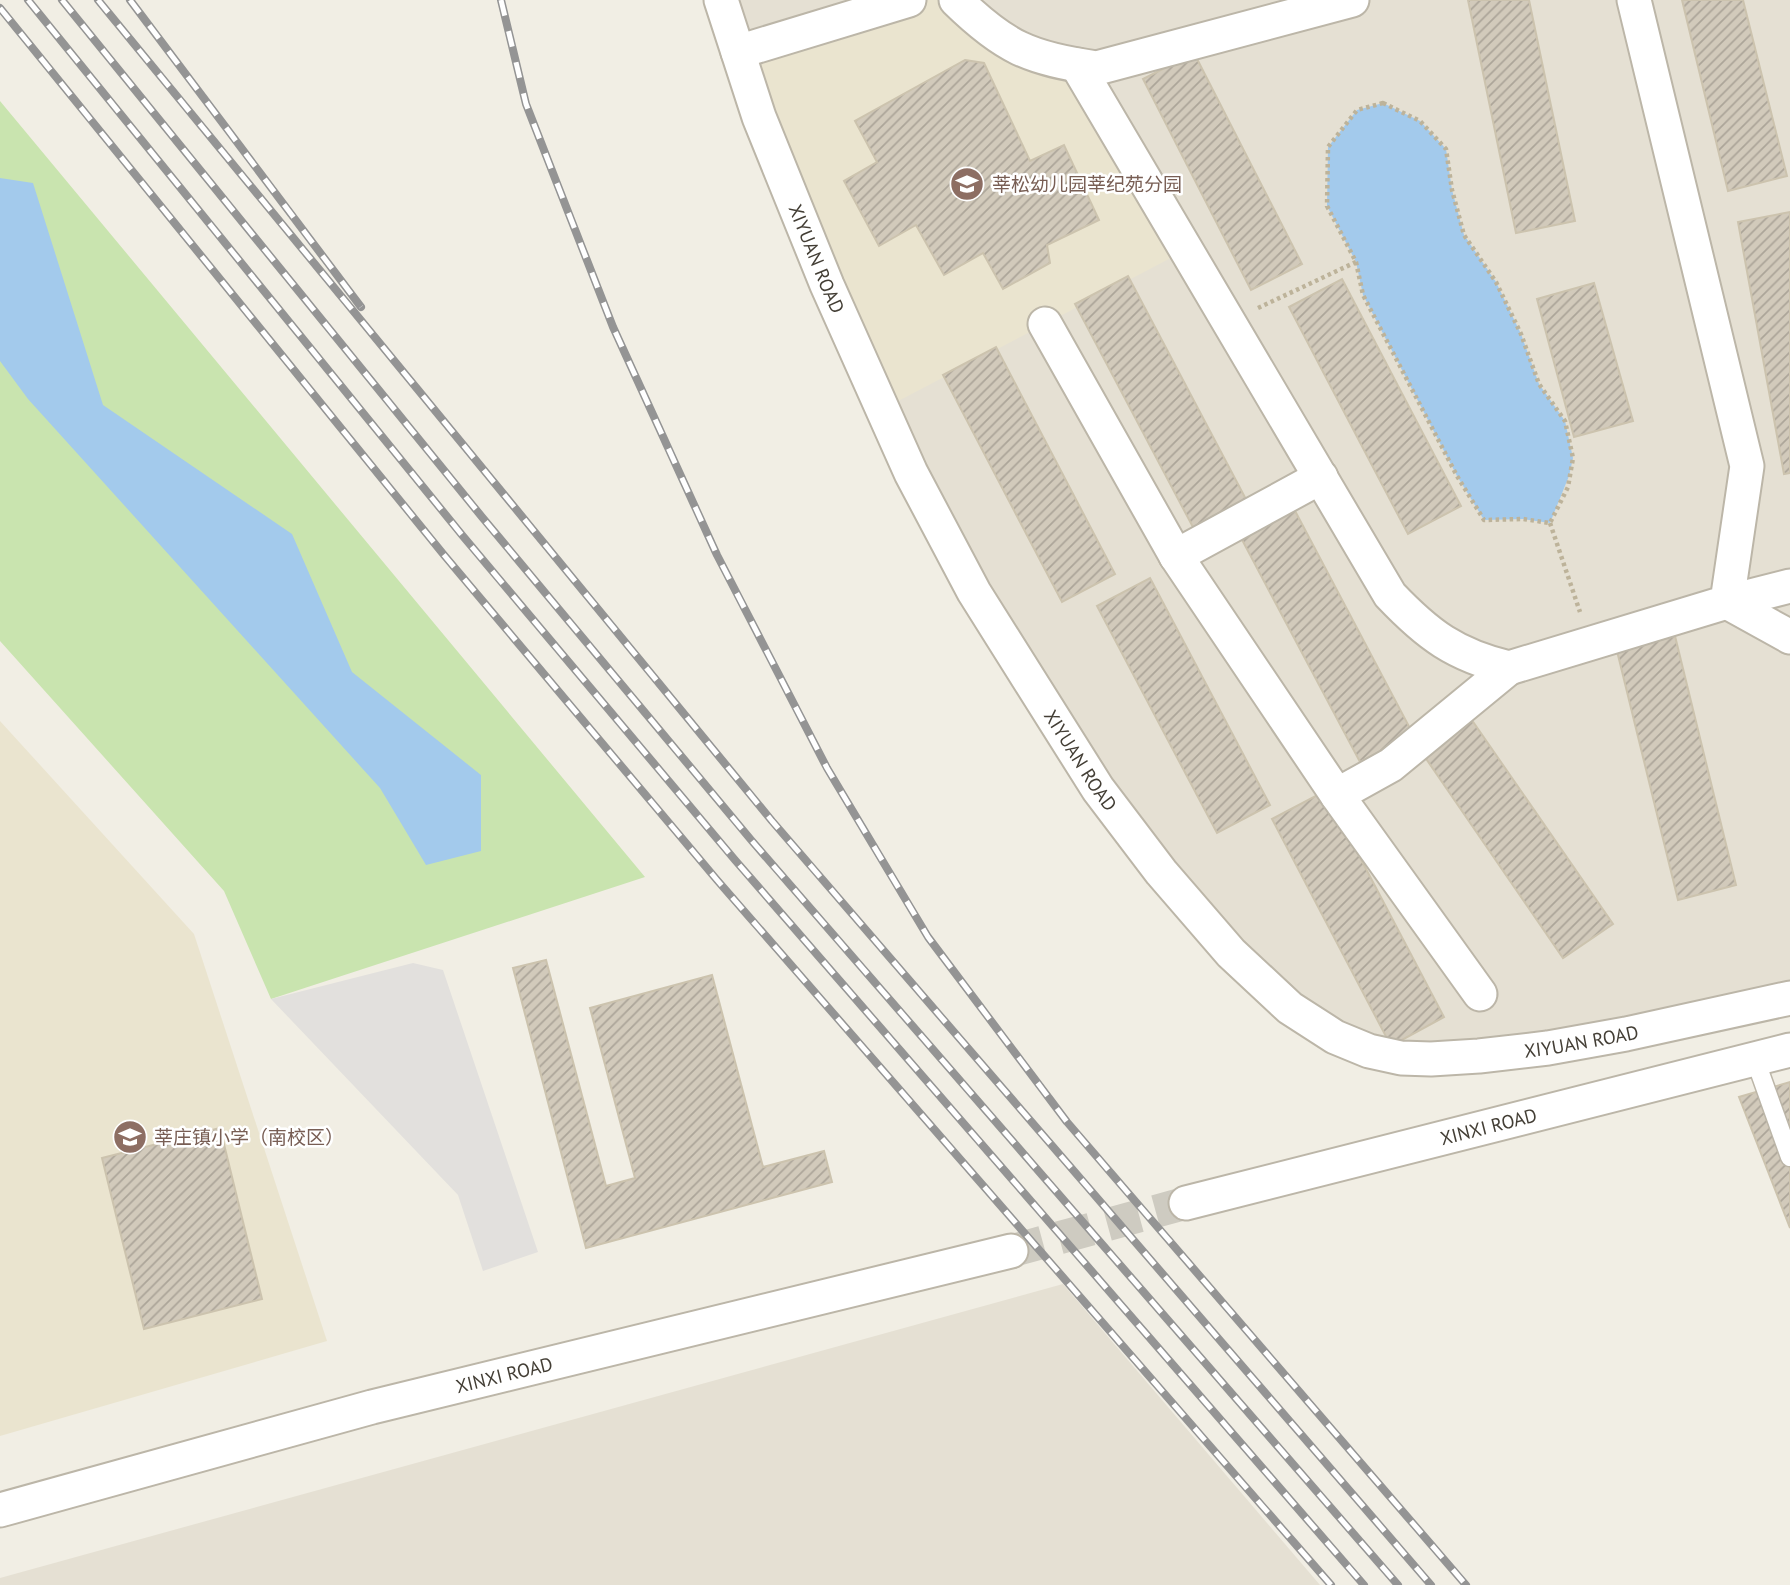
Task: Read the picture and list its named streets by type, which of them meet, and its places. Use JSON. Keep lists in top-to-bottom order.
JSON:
{
  "streets": {
    "street": ["XIYUAN ROAD", "XINXI ROAD"]
  },
  "places": {
    "school or university": ["莘松幼儿园莘纪苑分园", "莘庄镇小学（南校区）"]
  }
}
